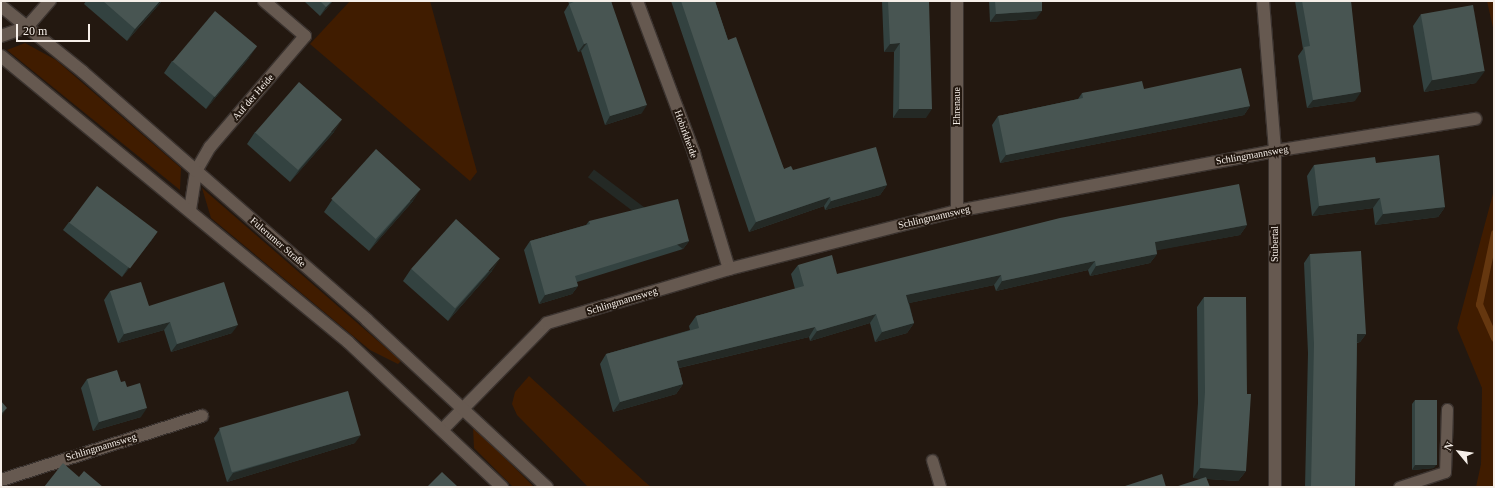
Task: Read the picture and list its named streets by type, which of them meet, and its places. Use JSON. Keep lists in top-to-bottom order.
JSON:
{
  "streets": {
    "street": [
      "Auf der Heide",
      "Ehrenaue",
      "Hobirkheide",
      "Schlingmannsweg",
      "Fulerumer Straße",
      "Stubertal"
    ]
  },
  "crossings": [
    ["Auf der Heide", "Fulerumer Straße"],
    ["Ehrenaue", "Schlingmannsweg"],
    ["Hobirkheide", "Schlingmannsweg"],
    ["Schlingmannsweg", "Fulerumer Straße"],
    ["Schlingmannsweg", "Stubertal"]
  ],
  "scale_bar": "20 m",
  "north": "top left"
}
